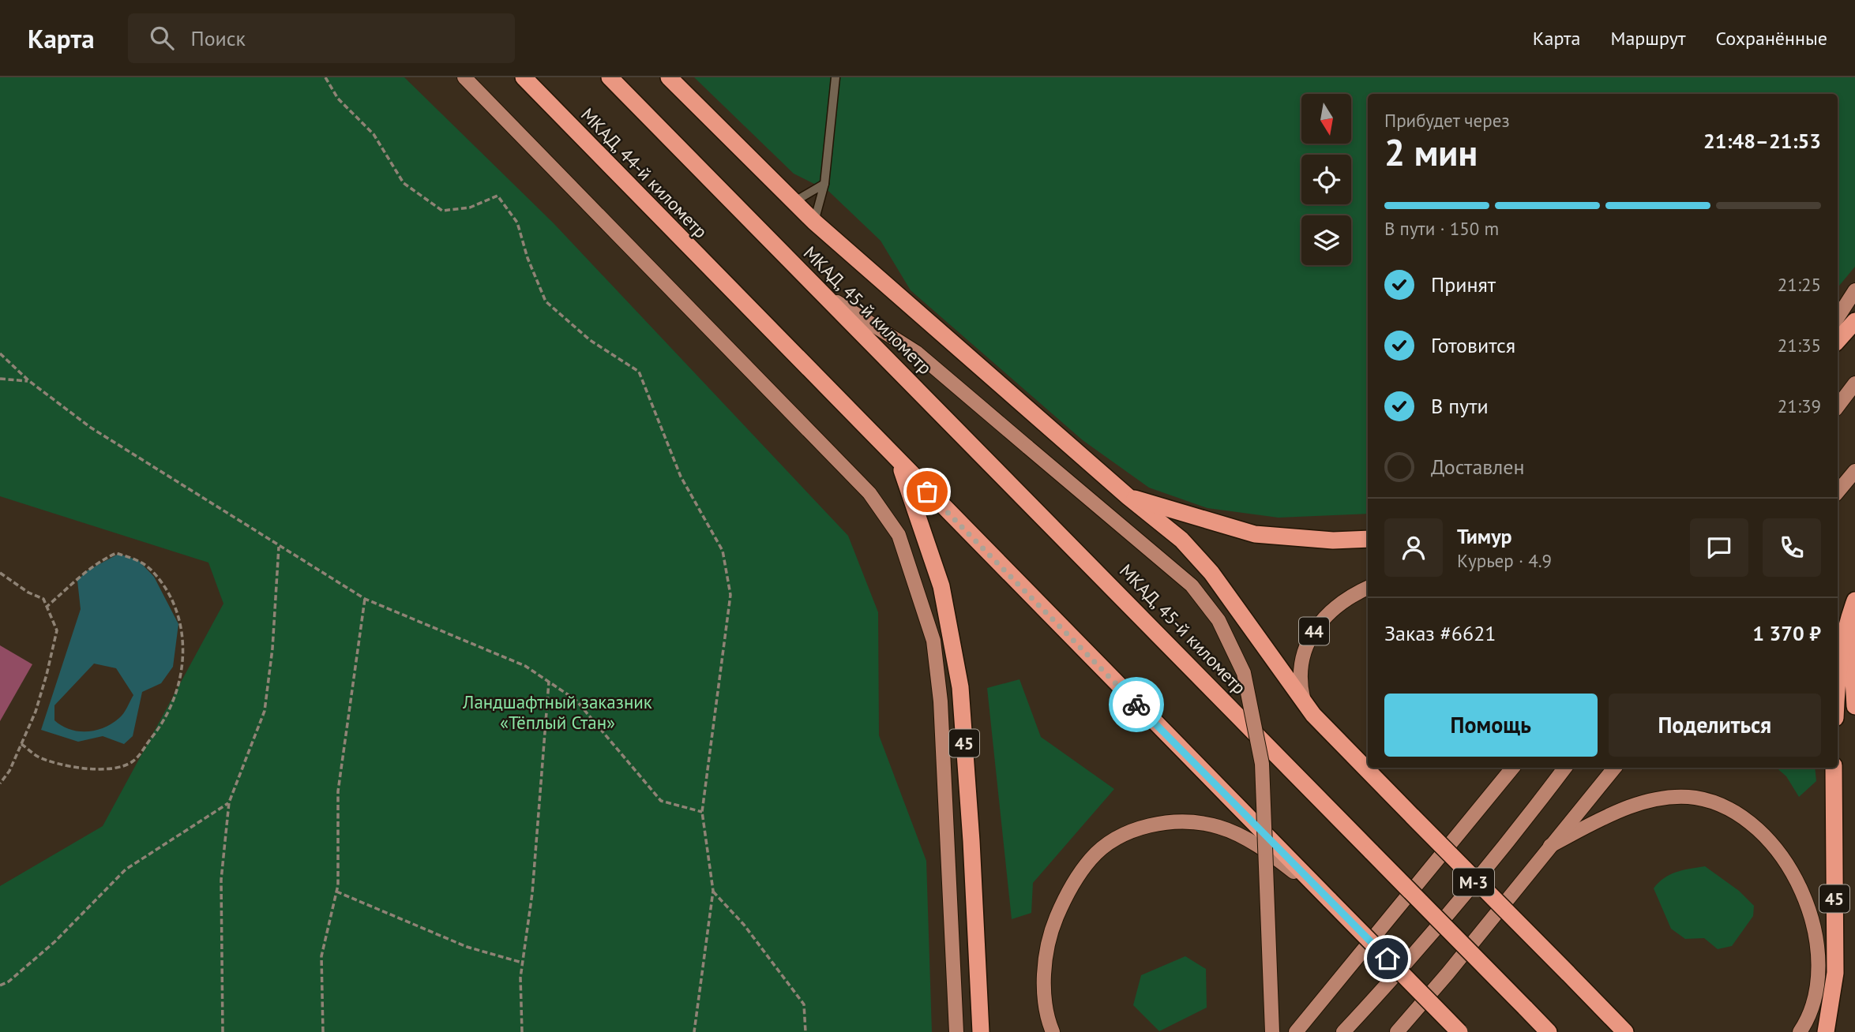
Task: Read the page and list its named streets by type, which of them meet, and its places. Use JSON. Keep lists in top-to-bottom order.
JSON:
{
  "streets": {
    "highway": ["МКАД, 44-й километр", "МКАД, 45-й километр", "45"],
    "main road": ["44", "М-3"]
  },
  "crossings": [
    ["МКАД, 44-й километр", "45"]
  ],
  "parks": ["Ландшафтный заказник «Тёплый Стан»"],
  "north": "bottom",
  "page": {
    "header": "Карта",
    "search": "Поиск",
    "nav": ["Карта", "Маршрут", "Сохранённые"],
    "heading": ["2 мин", "Прибудет через", "21:48–21:53"],
    "panel": [
      "Тимур",
      "Курьер · 4.9",
      "Заказ #6621",
      "1 370 ₽"
    ],
    "bar": "В пути · 150 m",
    "list": [
      ["Принят", "21:25"],
      ["Готовится", "21:35"],
      ["В пути", "21:39"],
      "Доставлен"
    ],
    "buttons": ["Помощь", "Поделиться"]
  }
}
